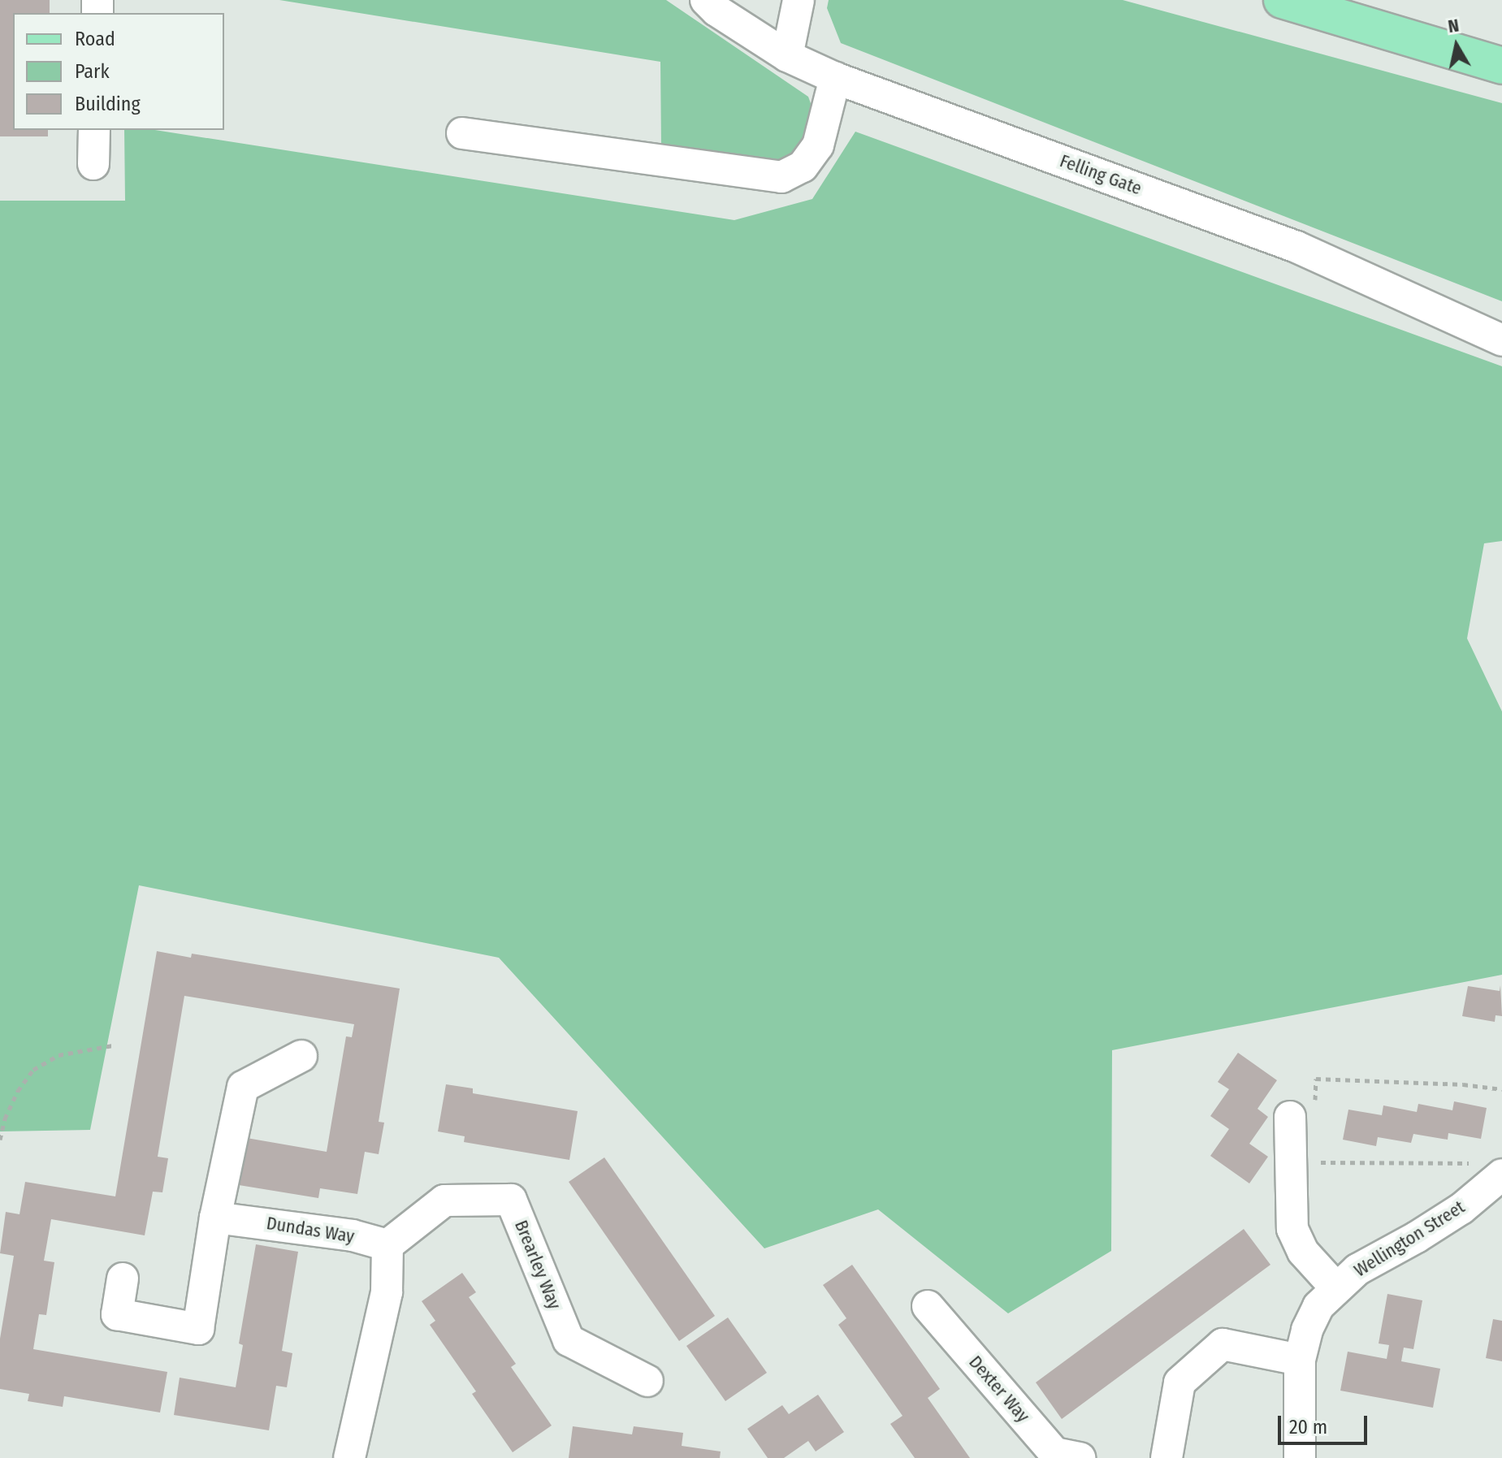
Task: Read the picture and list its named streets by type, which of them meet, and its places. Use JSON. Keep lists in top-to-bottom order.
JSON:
{
  "streets": {
    "street": [
      "Felling Gate",
      "Dundas Way",
      "Wellington Street",
      "Brearley Way",
      "Dexter Way"
    ]
  },
  "crossings": [
    ["Dundas Way", "Brearley Way"]
  ],
  "legend": ["Road", "Park", "Building"],
  "scale_bar": "20 m",
  "north": "top"
}
